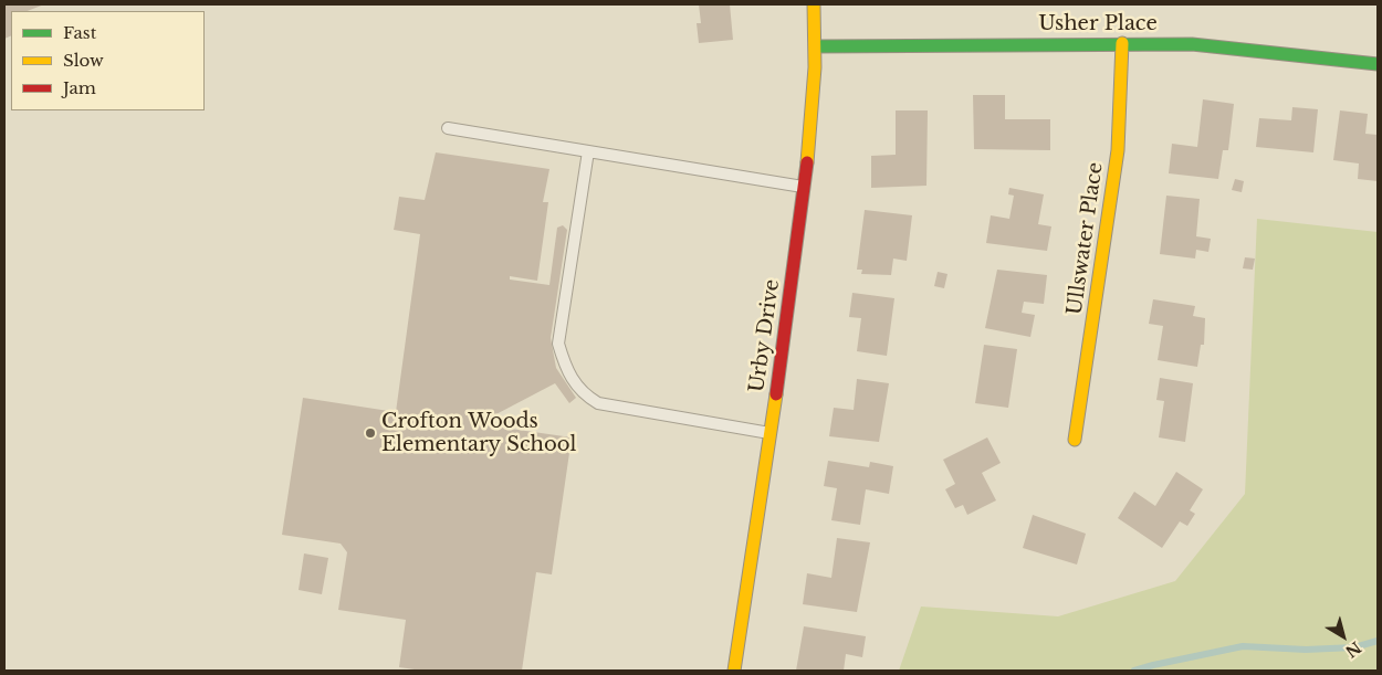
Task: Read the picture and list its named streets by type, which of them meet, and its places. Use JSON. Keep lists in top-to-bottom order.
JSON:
{
  "streets": {
    "street": ["Usher Place", "Ullswater Place", "Urby Drive"]
  },
  "crossings": [
    ["Usher Place", "Ullswater Place"],
    ["Usher Place", "Urby Drive"]
  ],
  "places": ["Crofton Woods Elementary School"],
  "legend": ["Fast", "Slow", "Jam"],
  "north": "bottom right"
}
